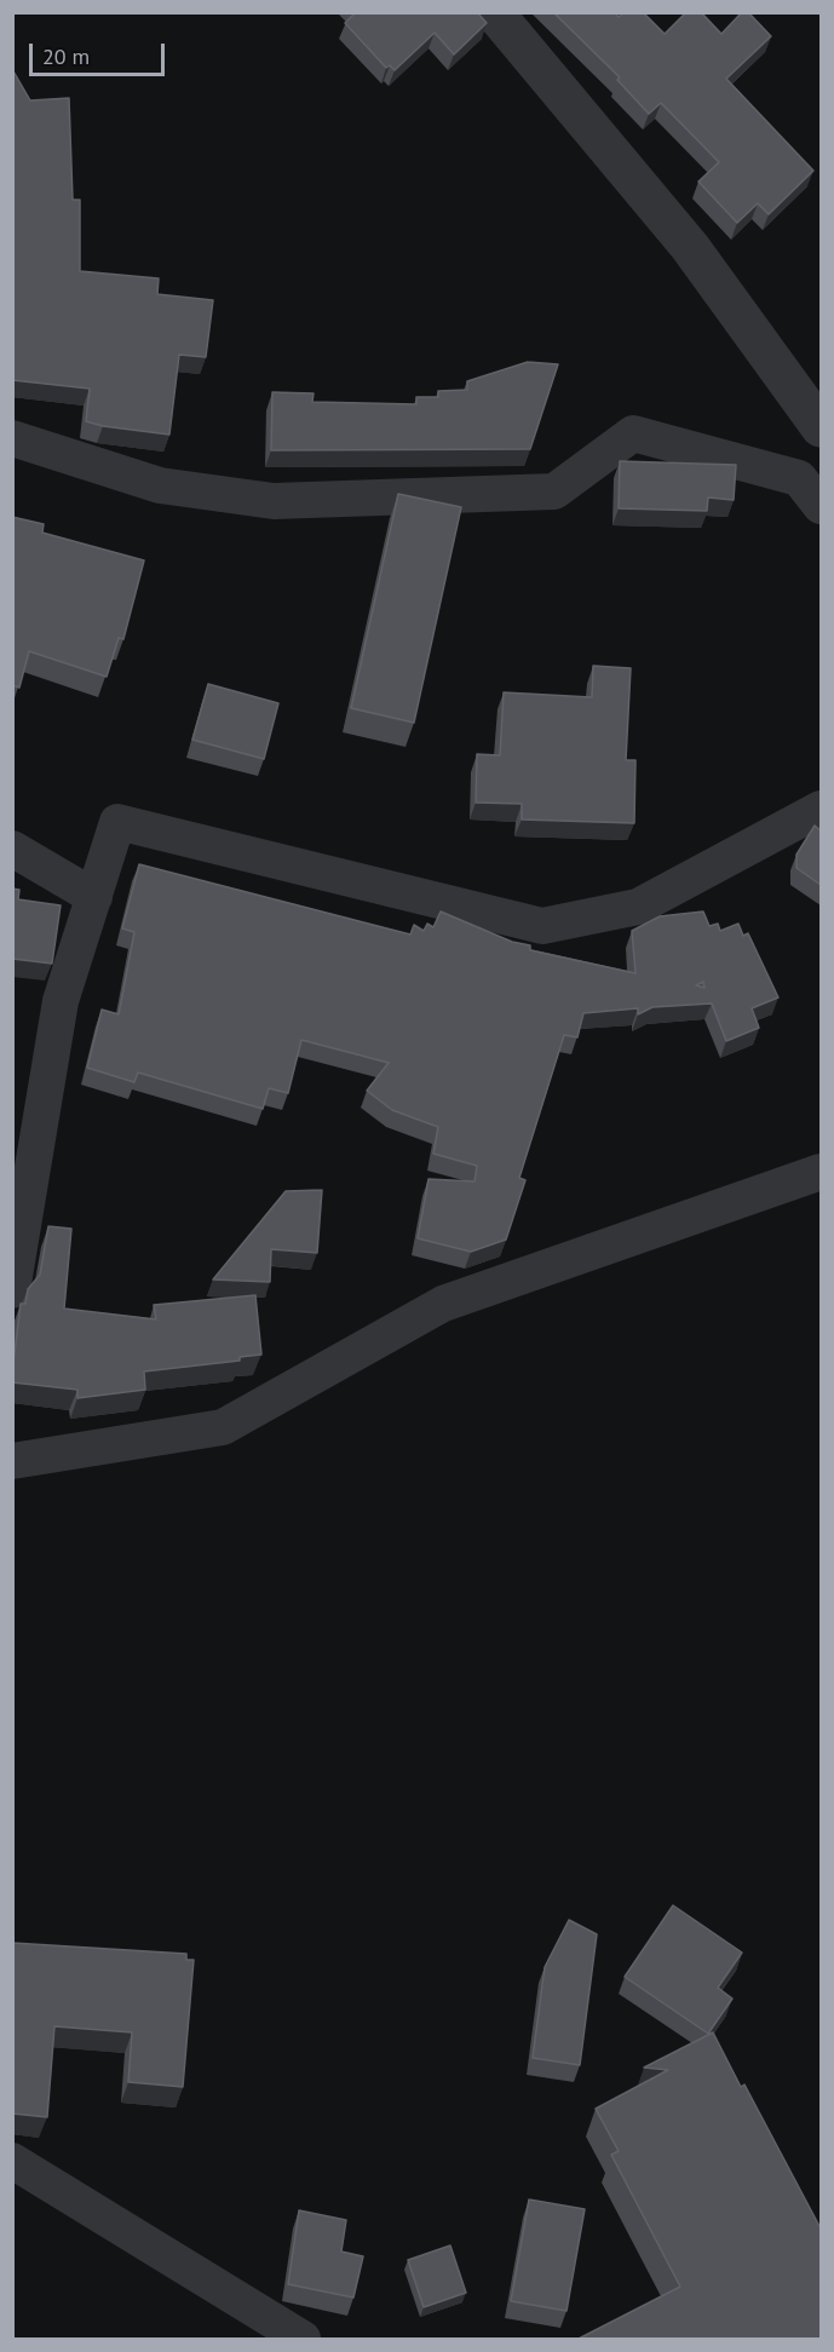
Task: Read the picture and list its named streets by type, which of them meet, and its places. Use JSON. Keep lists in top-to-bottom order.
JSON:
{
  "scale_bar": "20 m"
}
